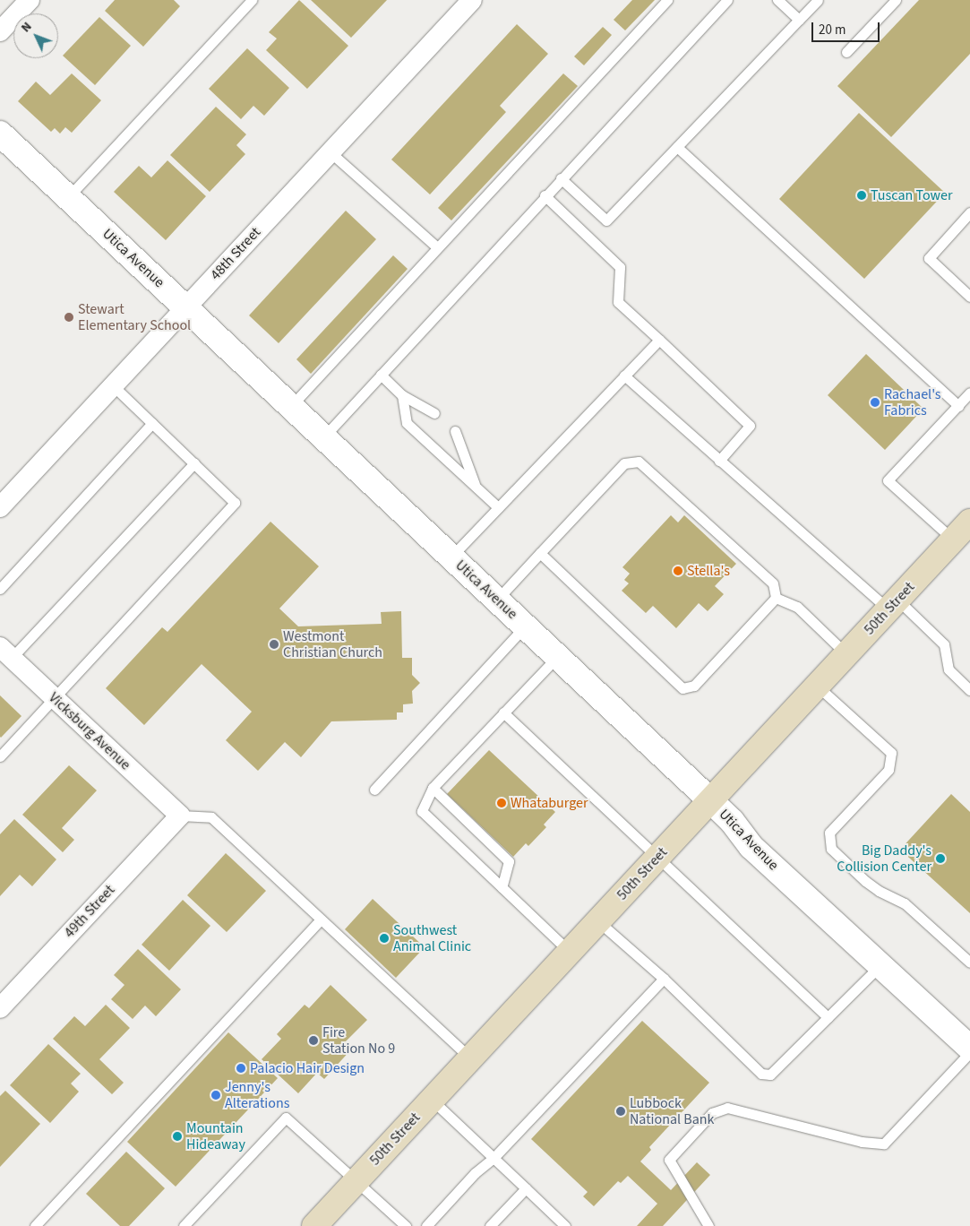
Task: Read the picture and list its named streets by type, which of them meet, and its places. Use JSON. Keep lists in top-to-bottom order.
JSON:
{
  "streets": {
    "main road": ["50th Street"],
    "street": [
      "48th Street",
      "Utica Avenue",
      "Vicksburg Avenue",
      "49th Street"
    ]
  },
  "crossings": [
    ["48th Street", "Utica Avenue"],
    ["Utica Avenue", "50th Street"],
    ["Vicksburg Avenue", "49th Street"]
  ],
  "places": [
    "Tuscan Tower",
    "Stewart Elementary School",
    "Rachael's Fabrics",
    "Stella's",
    "Westmont Christian Church",
    "Whataburger",
    "Big Daddy's Collision Center",
    "Southwest Animal Clinic",
    "Fire Station No 9",
    "Palacio Hair Design",
    "Jenny's Alterations",
    "Lubbock National Bank",
    "Mountain Hideaway"
  ],
  "scale_bar": "20 m",
  "north": "top left"
}
